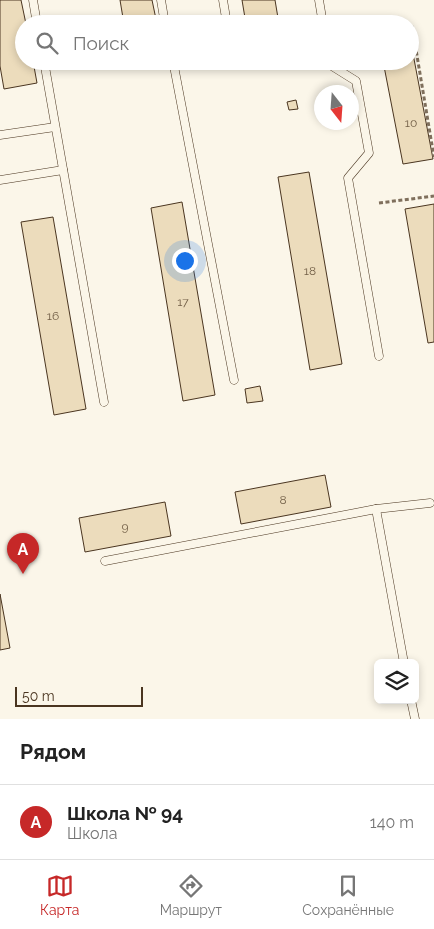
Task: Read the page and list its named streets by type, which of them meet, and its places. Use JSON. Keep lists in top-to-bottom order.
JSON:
{
  "house_numbers": [
    "10",
    "18",
    "17",
    "16",
    "8",
    "9"
  ],
  "scale_bar": "50 m",
  "north": "bottom",
  "page": {
    "search": "Поиск",
    "pins": "A",
    "scale": "50 m",
    "heading": "Рядом",
    "list": [
      {
        "mark": "A",
        "name": "Школа № 94",
        "note": "Школа",
        "value": "140 m"
      }
    ],
    "nav": ["Карта", "Маршрут", "Сохранённые"]
  }
}
